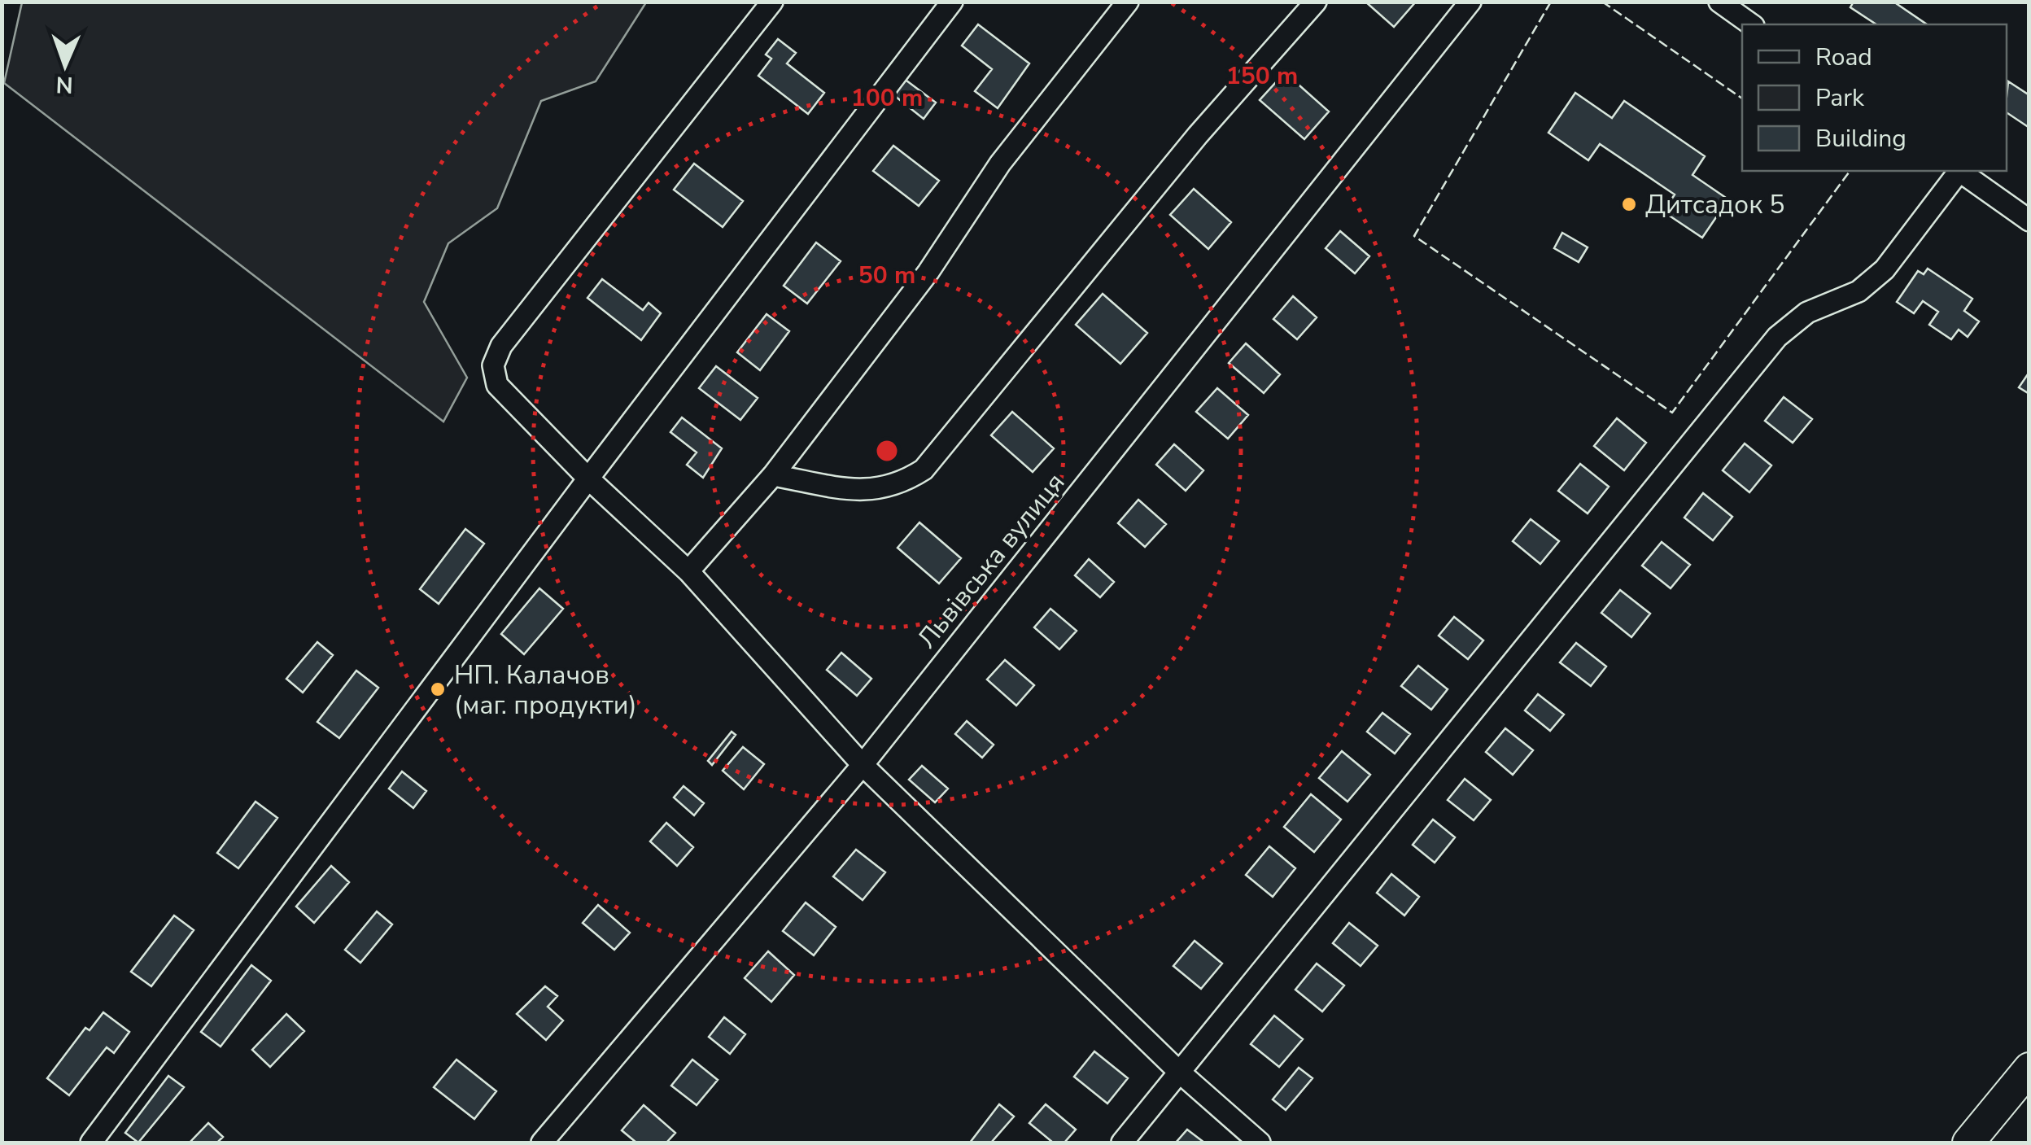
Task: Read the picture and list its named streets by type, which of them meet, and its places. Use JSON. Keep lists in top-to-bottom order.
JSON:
{
  "streets": {
    "street": ["Львівська вулиця"]
  },
  "places": ["Дитсадок 5", "НП. Калачов (маг. продукти)"],
  "legend": ["Road", "Park", "Building"],
  "north": "bottom",
  "rings": ["150 m", "100 m", "50 m"]
}
